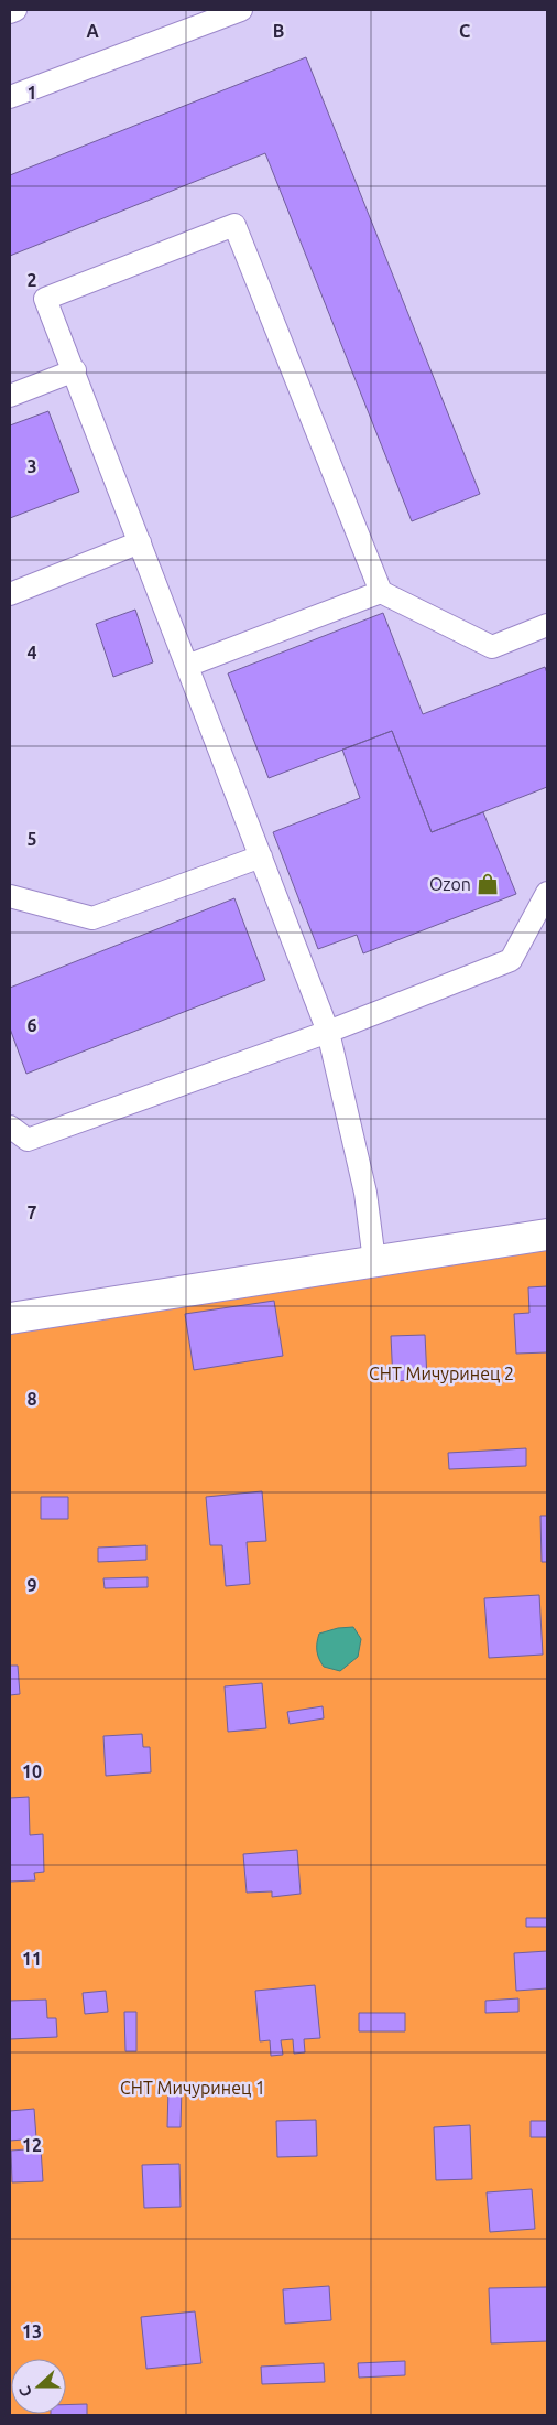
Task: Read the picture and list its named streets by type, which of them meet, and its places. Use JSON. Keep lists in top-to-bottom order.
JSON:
{
  "parks": ["СНТ Мичуринец 2", "СНТ Мичуринец 1"],
  "places": {
    "shop": ["Ozon"]
  },
  "north": "left",
  "grid": {
    "columns": ["A", "B", "C"],
    "rows": [
      "1",
      "2",
      "3",
      "4",
      "5",
      "6",
      "7",
      "8",
      "9",
      "10",
      "11",
      "12",
      "13"
    ]
  }
}
